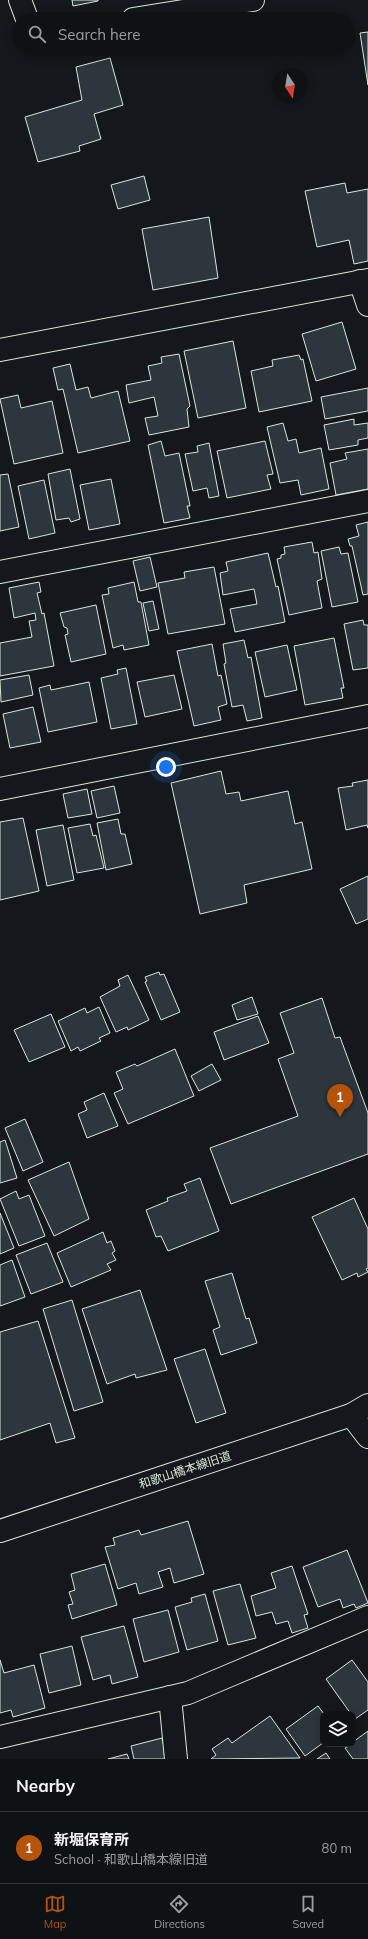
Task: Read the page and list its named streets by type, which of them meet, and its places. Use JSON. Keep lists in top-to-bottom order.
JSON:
{
  "streets": {
    "street": ["和歌山橋本線旧道"]
  },
  "north": "bottom",
  "page": {
    "search": "Search here",
    "pins": "1",
    "heading": "Nearby",
    "list": [
      {
        "mark": "1",
        "name": "新堀保育所",
        "note": "School · 和歌山橋本線旧道",
        "value": "80 m"
      }
    ],
    "nav": ["Map", "Directions", "Saved"]
  }
}
